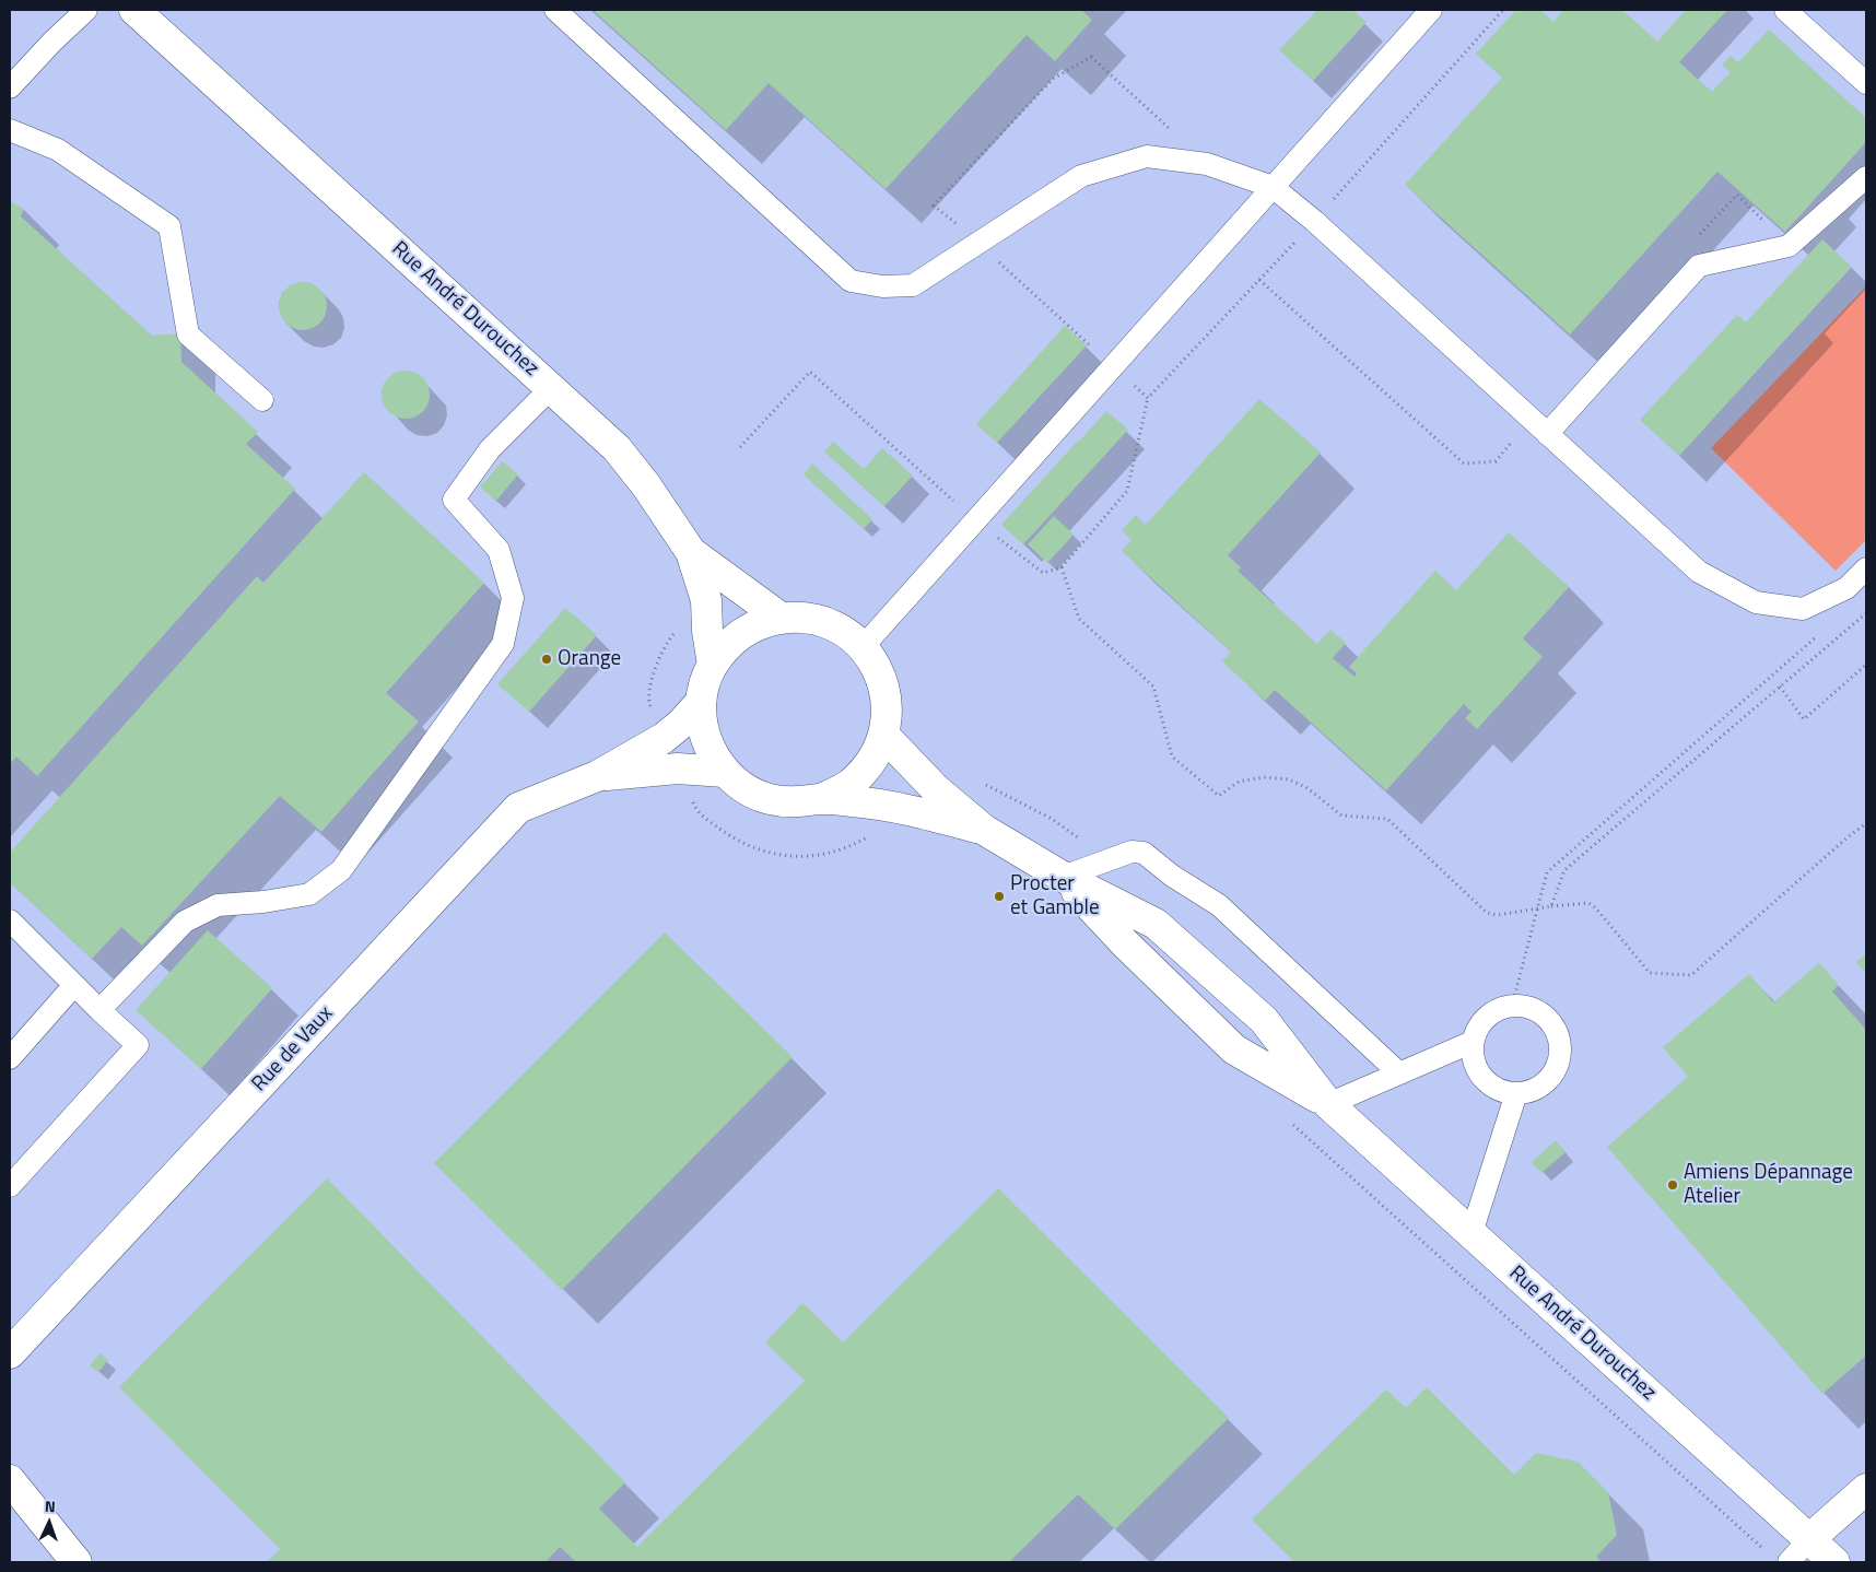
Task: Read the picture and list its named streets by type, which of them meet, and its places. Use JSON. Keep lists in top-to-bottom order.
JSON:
{
  "streets": {
    "main road": ["Rue André Durouchez", "Rue de Vaux"]
  },
  "crossings": [
    ["Rue André Durouchez", "Rue de Vaux"]
  ],
  "places": ["Orange", "Procter et Gamble", "Amiens Dépannage Atelier"],
  "north": "top"
}
